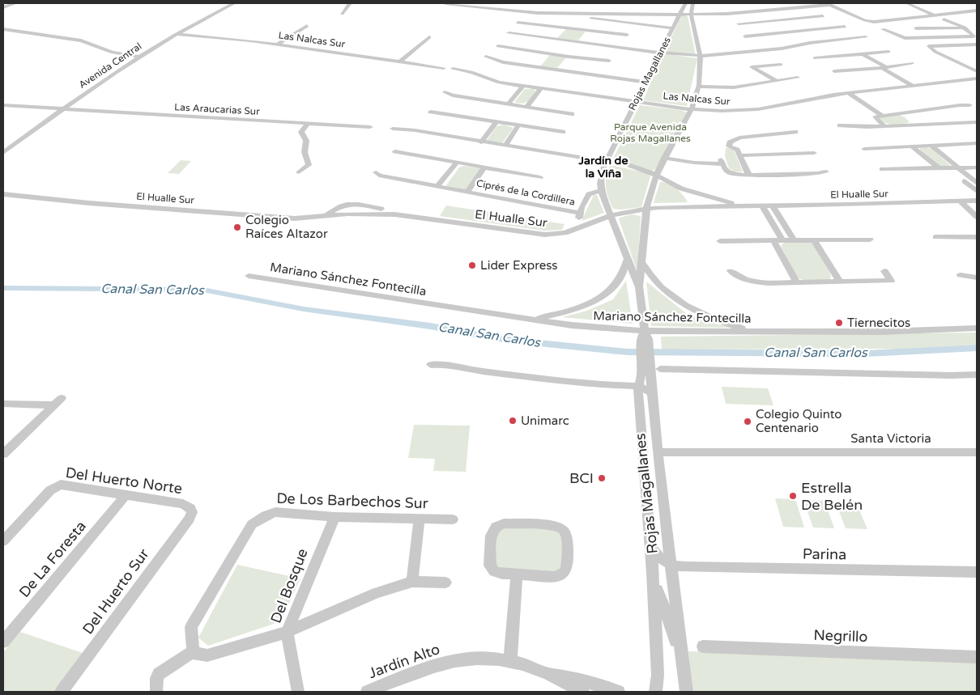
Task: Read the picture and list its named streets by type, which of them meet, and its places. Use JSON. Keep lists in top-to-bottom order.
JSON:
{
  "streets": {
    "street": [
      "Las Nalcas Sur",
      "Avenida Central",
      "Rojas Magallanes",
      "Las Araucarias Sur",
      "Ciprés de la Cordillera",
      "El Hualle Sur",
      "Mariano Sánchez Fontecilla",
      "Santa Victoria",
      "Del Huerto Norte",
      "De Los Barbechos Sur",
      "Parina",
      "De La Foresta",
      "Del Bosque",
      "Del Huerto Sur",
      "Negrillo",
      "Jardín Alto"
    ]
  },
  "crossings": [
    ["Las Nalcas Sur", "Avenida Central"],
    ["Las Nalcas Sur", "Rojas Magallanes"],
    ["Avenida Central", "Las Araucarias Sur"],
    ["Rojas Magallanes", "El Hualle Sur"],
    ["Rojas Magallanes", "Mariano Sánchez Fontecilla"],
    ["Rojas Magallanes", "Santa Victoria"],
    ["Rojas Magallanes", "Parina"],
    ["Del Huerto Norte", "De La Foresta"],
    ["Del Huerto Norte", "Del Huerto Sur"],
    ["De Los Barbechos Sur", "Del Bosque"]
  ],
  "districts": ["Jardín de la Viña"],
  "water": ["Canal San Carlos"],
  "parks": ["Parque Avenida Rojas Magallanes"],
  "places": [
    "Colegio Raíces Altazor",
    "Lider Express",
    "Tiernecitos",
    "Unimarc",
    "Colegio Quinto Centenario",
    "BCI",
    "Estrella De Belén"
  ]
}
